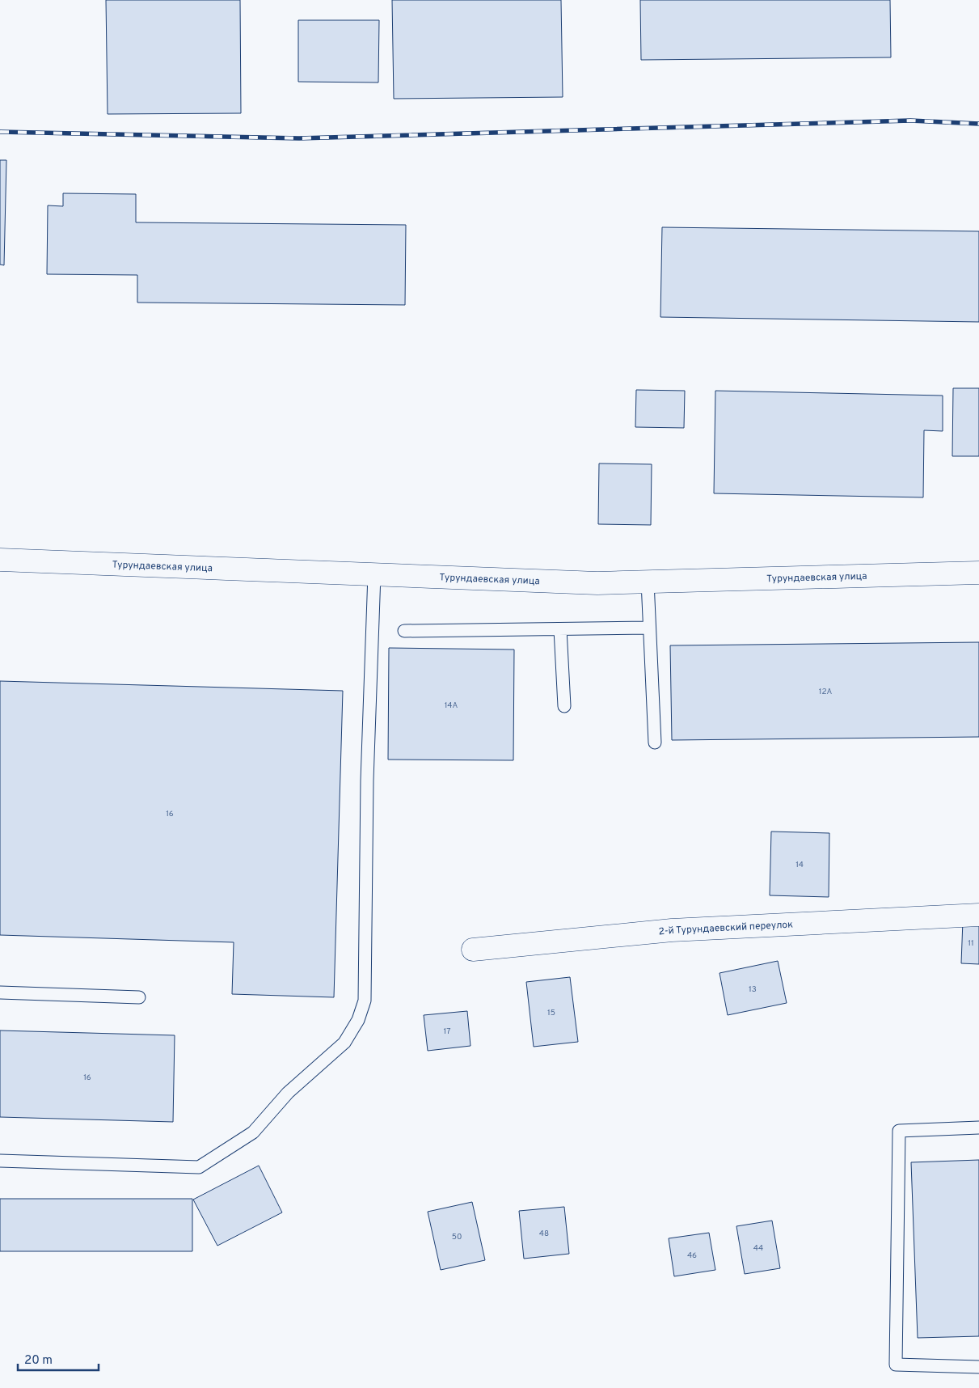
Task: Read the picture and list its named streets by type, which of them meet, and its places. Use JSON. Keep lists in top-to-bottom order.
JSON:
{
  "streets": {
    "street": ["Турундаевская улица", "2-й Турундаевский переулок"]
  },
  "house_numbers": [
    "12А",
    "14А",
    "16",
    "14",
    "11",
    "13",
    "15",
    "17",
    "16",
    "48",
    "50",
    "44",
    "46"
  ],
  "scale_bar": "20 m"
}
